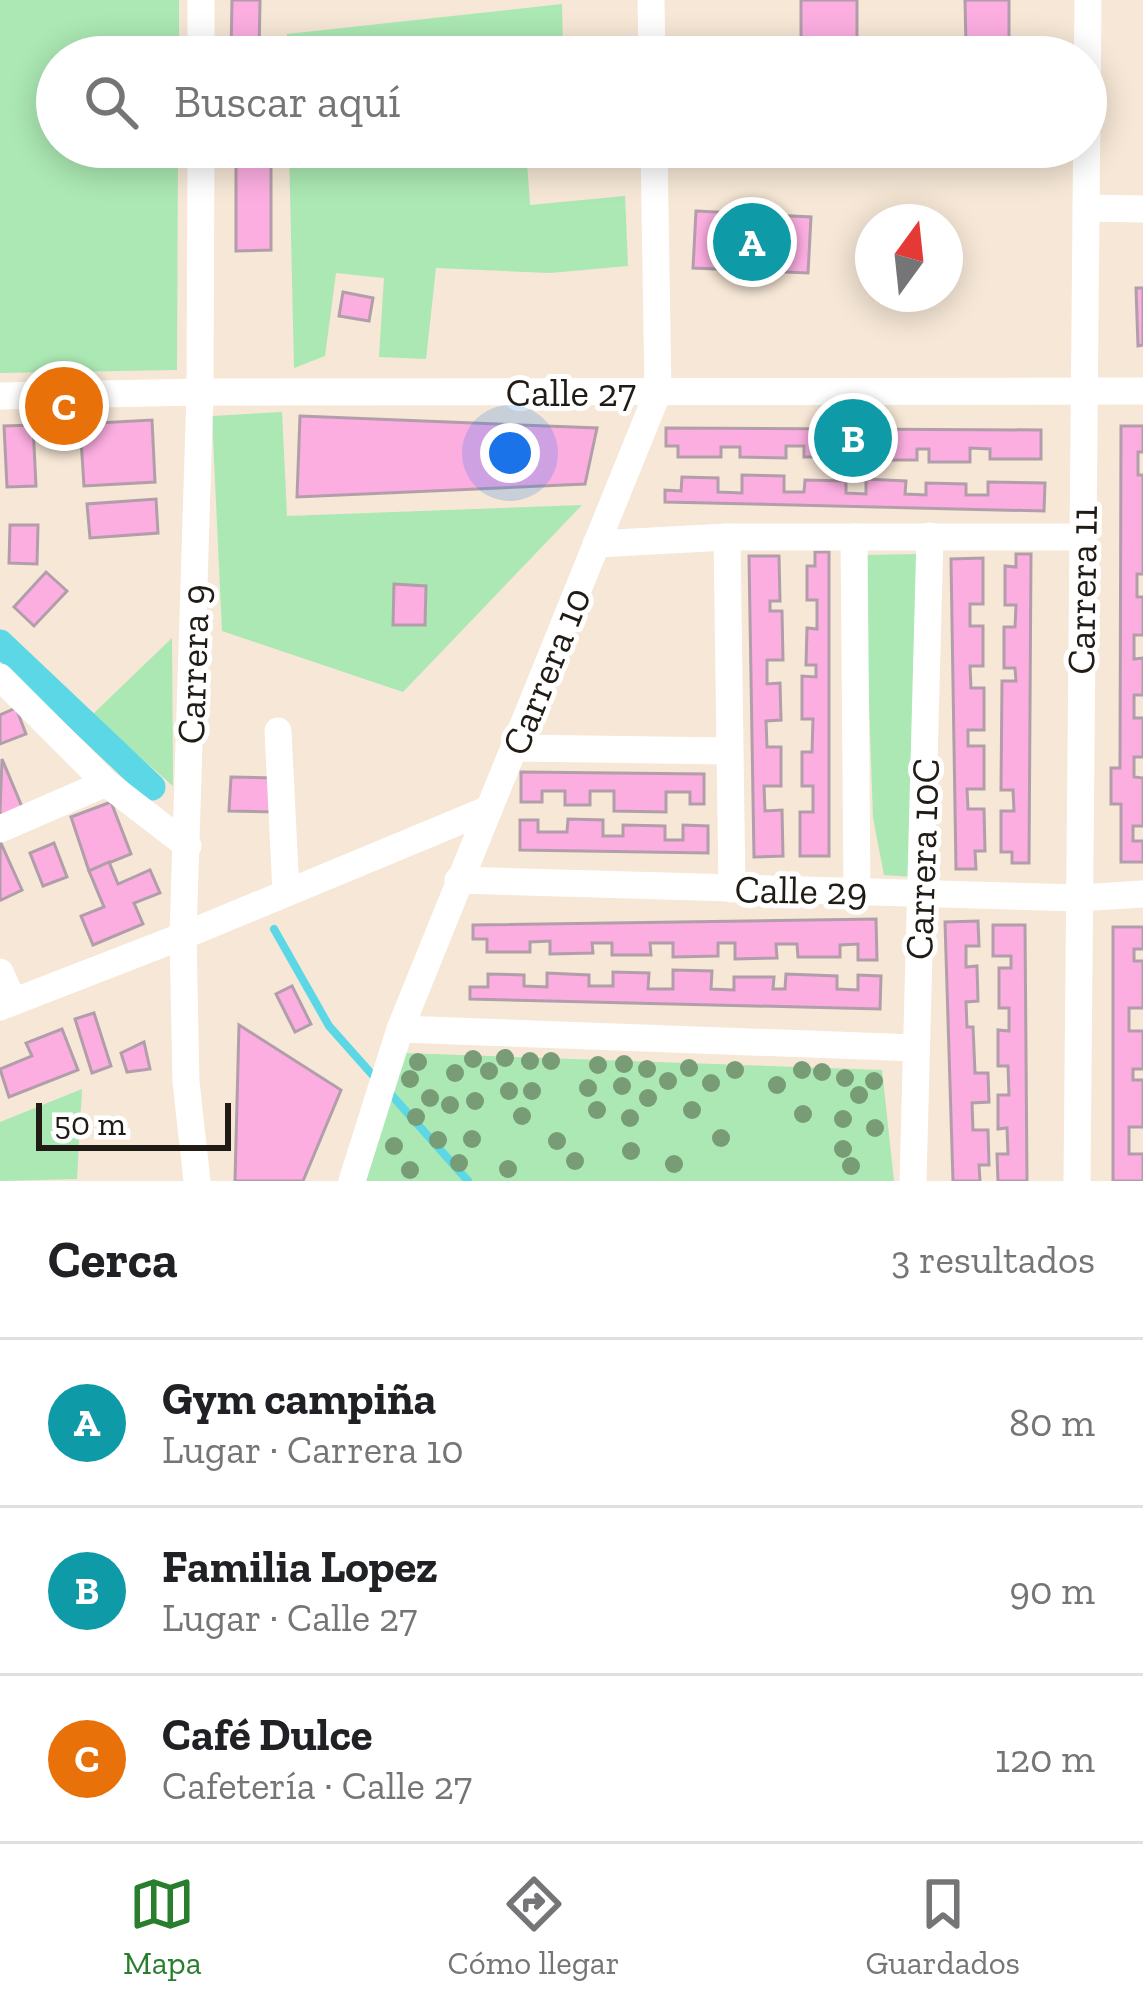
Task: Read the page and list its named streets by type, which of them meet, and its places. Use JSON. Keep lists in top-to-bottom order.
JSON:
{
  "streets": {
    "street": [
      "Calle 27",
      "Carrera 11",
      "Carrera 9",
      "Carrera 10",
      "Carrera 10C",
      "Calle 29"
    ]
  },
  "crossings": [
    ["Calle 27", "Carrera 11"],
    ["Calle 27", "Carrera 9"],
    ["Calle 27", "Carrera 10"],
    ["Carrera 11", "Calle 29"],
    ["Carrera 10", "Calle 29"],
    ["Carrera 10C", "Calle 29"]
  ],
  "scale_bar": "50 m",
  "north": "top",
  "page": {
    "search": "Buscar aquí",
    "pins": ["A", "C", "B"],
    "scale": "50 m",
    "heading": ["Cerca", "3 resultados"],
    "list": [
      {
        "mark": "A",
        "name": "Gym campiña",
        "note": "Lugar · Carrera 10",
        "value": "80 m"
      },
      {
        "mark": "B",
        "name": "Familia Lopez",
        "note": "Lugar · Calle 27",
        "value": "90 m"
      },
      {
        "mark": "C",
        "name": "Café Dulce",
        "note": "Cafetería · Calle 27",
        "value": "120 m"
      }
    ],
    "nav": ["Mapa", "Cómo llegar", "Guardados"]
  }
}
